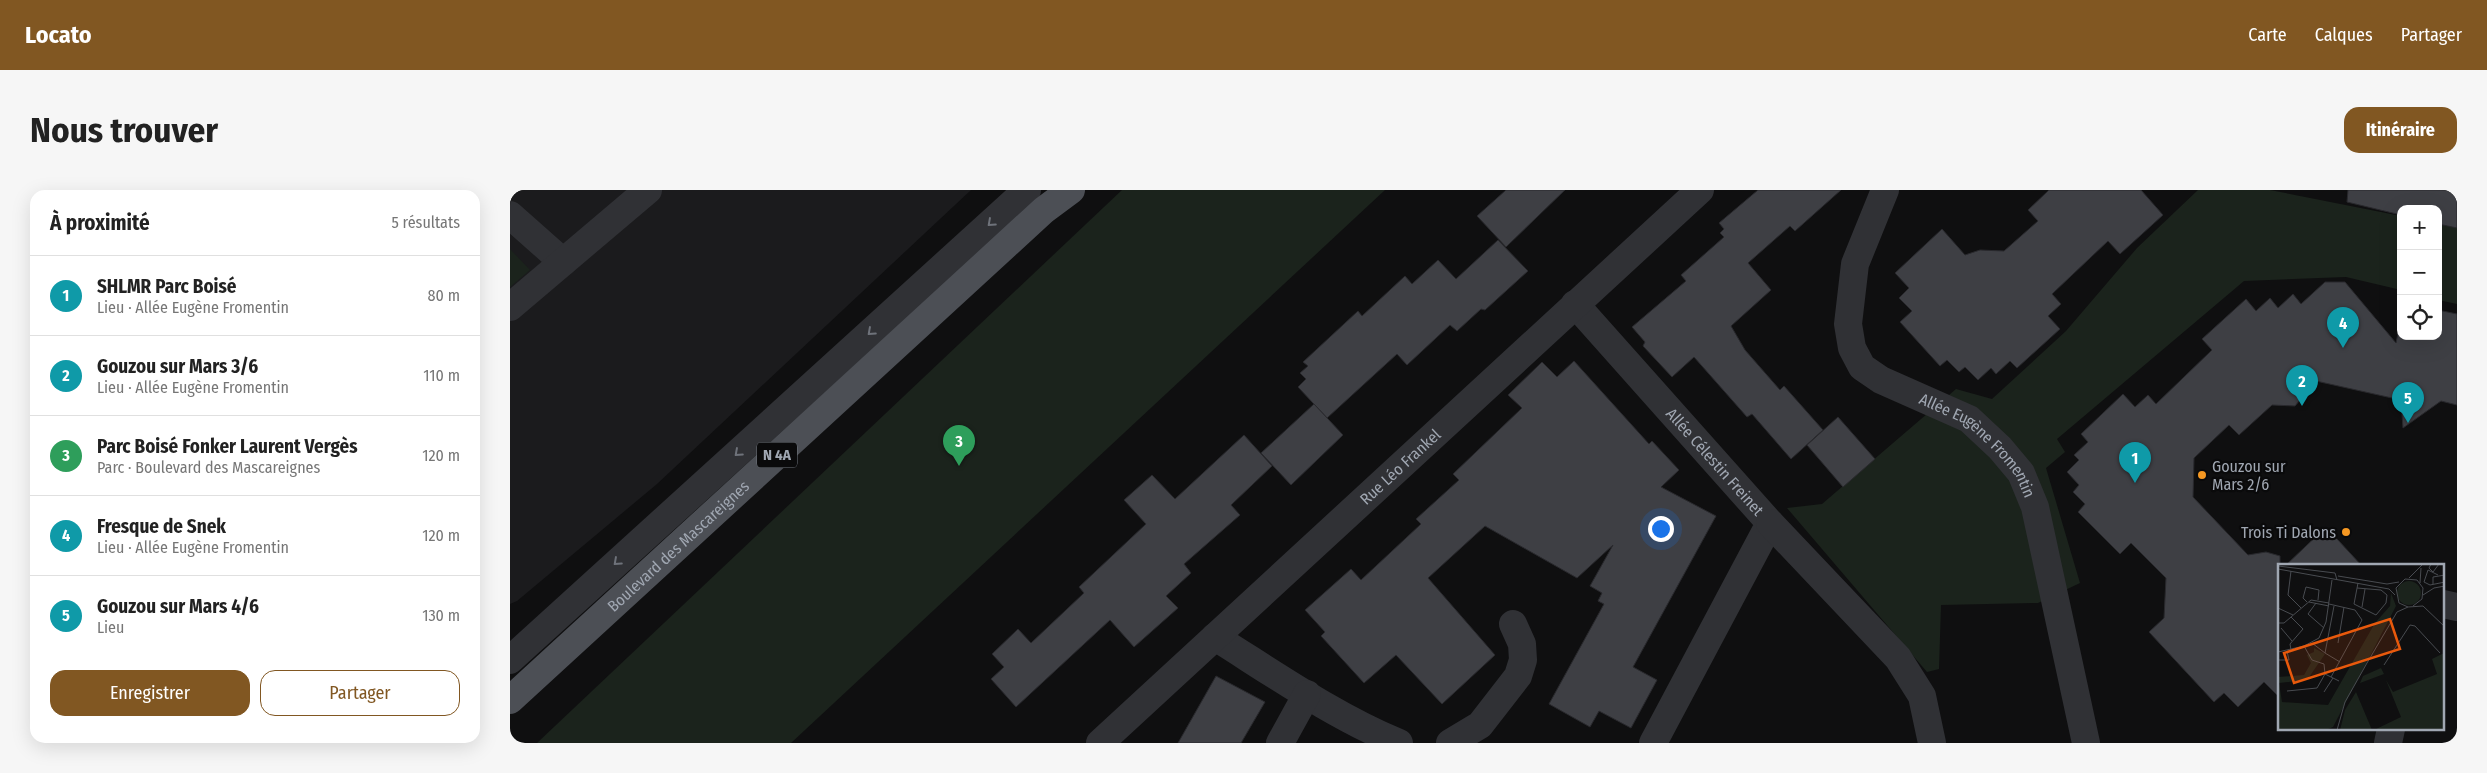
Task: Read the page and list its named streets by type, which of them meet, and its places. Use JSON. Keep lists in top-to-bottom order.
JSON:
{
  "streets": {
    "main road": ["N 4A", "Boulevard des Mascareignes"],
    "street": ["Allée Eugène Fromentin", "Allée Célestin Freinet", "Rue Léo Frankel"]
  },
  "crossings": [
    ["Allée Célestin Freinet", "Rue Léo Frankel"]
  ],
  "places": ["Gouzou sur Mars 2/6", "Trois Ti Dalons"],
  "page": {
    "header": "Locato",
    "nav": ["Carte", "Calques", "Partager"],
    "buttons": [
      "Itinéraire",
      ["Enregistrer", "Partager"]
    ],
    "title": "Nous trouver",
    "heading": ["À proximité", "5 résultats"],
    "map_buttons": ["+", "−"],
    "list": [
      {
        "mark": "1",
        "name": "SHLMR Parc Boisé",
        "note": "Lieu · Allée Eugène Fromentin",
        "value": "80 m"
      },
      {
        "mark": "2",
        "name": "Gouzou sur Mars 3/6",
        "note": "Lieu · Allée Eugène Fromentin",
        "value": "110 m"
      },
      {
        "mark": "3",
        "name": "Parc Boisé Fonker Laurent Vergès",
        "note": "Parc · Boulevard des Mascareignes",
        "value": "120 m"
      },
      {
        "mark": "4",
        "name": "Fresque de Snek",
        "note": "Lieu · Allée Eugène Fromentin",
        "value": "120 m"
      },
      {
        "mark": "5",
        "name": "Gouzou sur Mars 4/6",
        "note": "Lieu",
        "value": "130 m"
      }
    ],
    "pins": [
      "4",
      "2",
      "5",
      "3",
      "1"
    ]
  }
}
